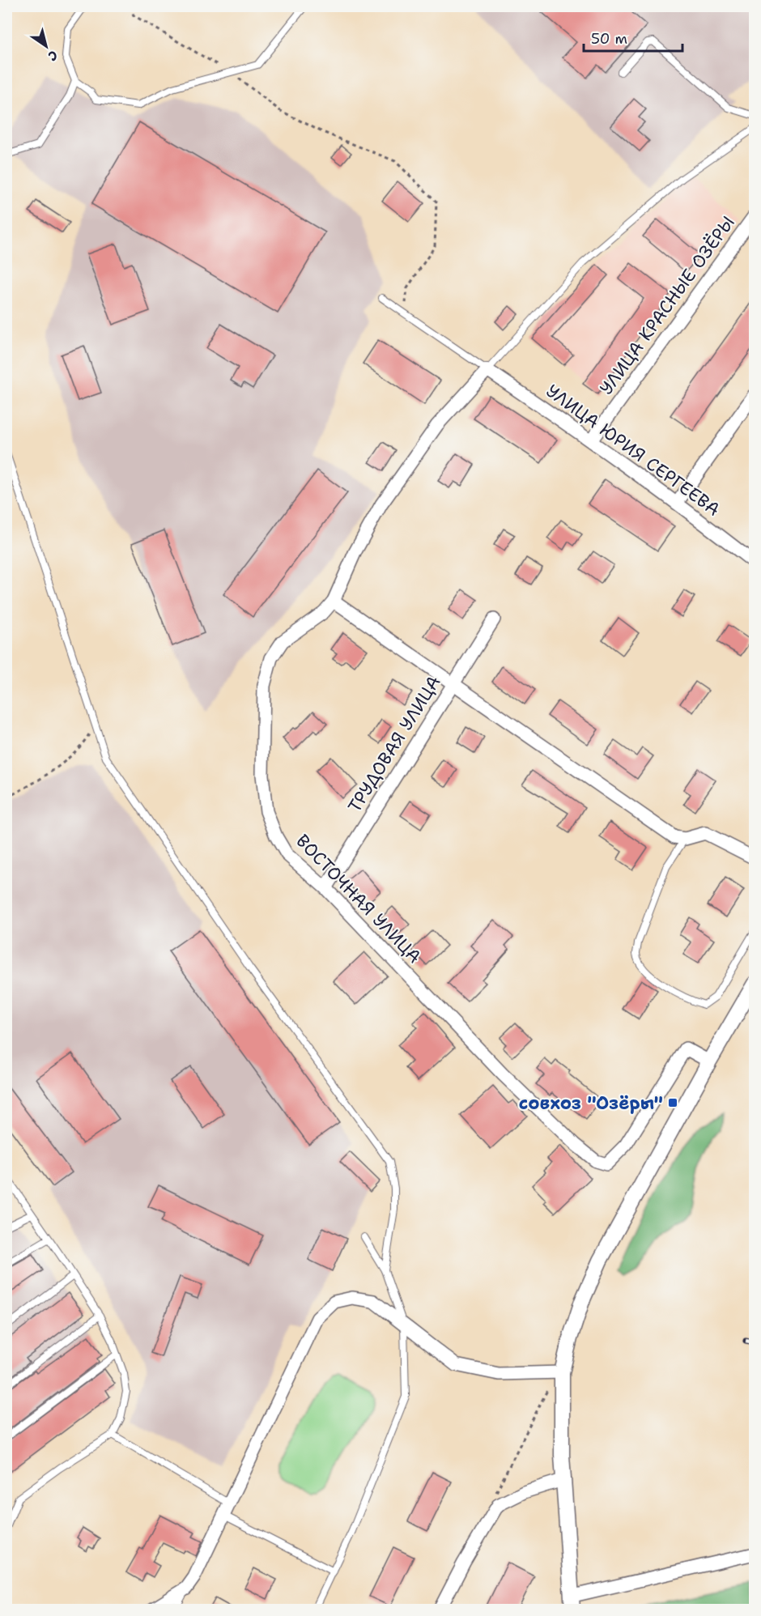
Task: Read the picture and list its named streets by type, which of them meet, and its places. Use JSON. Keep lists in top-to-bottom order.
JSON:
{
  "streets": {
    "street": [
      "УЛИЦА КРАСНЫЕ ОЗЁРЫ",
      "УЛИЦА ЮРИЯ СЕРГЕЕВА",
      "ТРУДОВАЯ УЛИЦА",
      "ВОСТОЧНАЯ УЛИЦА"
    ]
  },
  "crossings": [
    ["УЛИЦА КРАСНЫЕ ОЗЁРЫ", "УЛИЦА ЮРИЯ СЕРГЕЕВА"],
    ["УЛИЦА ЮРИЯ СЕРГЕЕВА", "ВОСТОЧНАЯ УЛИЦА"],
    ["ТРУДОВАЯ УЛИЦА", "ВОСТОЧНАЯ УЛИЦА"]
  ],
  "places": {
    "transit": ["совхоз \"Озёры\""]
  },
  "scale_bar": "50 m",
  "north": "bottom right"
}
